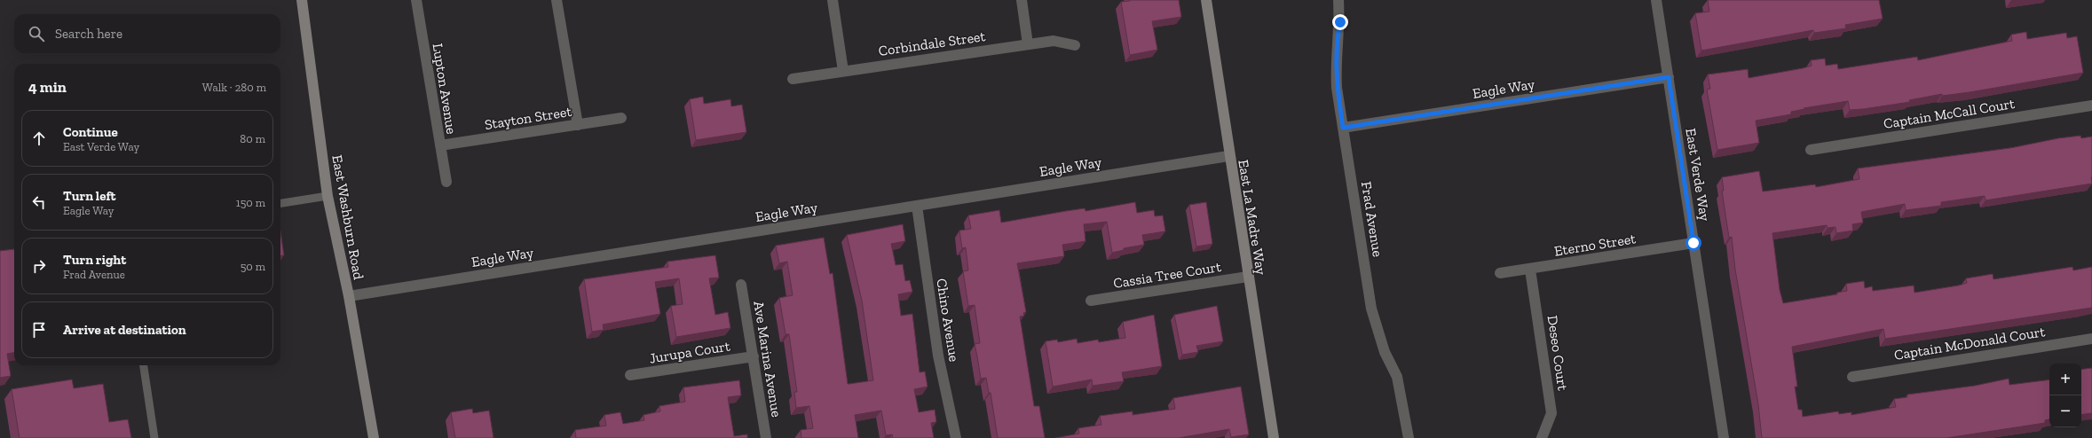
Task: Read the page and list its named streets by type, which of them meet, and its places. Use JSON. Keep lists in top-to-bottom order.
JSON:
{
  "streets": {
    "street": [
      "Corbindale Street",
      "Lupton Avenue",
      "Eagle Way",
      "Captain McCall Court",
      "Stayton Street",
      "East Verde Way",
      "East Washburn Road",
      "East La Madre Way",
      "Frad Avenue",
      "Eterno Street",
      "Cassia Tree Court",
      "Chino Avenue",
      "Captain McDonald Court",
      "Jurupa Court",
      "Deseo Court",
      "Ave Marina Avenue"
    ]
  },
  "crossings": [
    ["Lupton Avenue", "Stayton Street"],
    ["Eagle Way", "East Verde Way"],
    ["Eagle Way", "East Washburn Road"],
    ["Eagle Way", "East La Madre Way"],
    ["Eagle Way", "Frad Avenue"],
    ["Eagle Way", "Chino Avenue"],
    ["East Verde Way", "Eterno Street"],
    ["East La Madre Way", "Cassia Tree Court"],
    ["Eterno Street", "Deseo Court"],
    ["Jurupa Court", "Ave Marina Avenue"]
  ],
  "page": {
    "search": "Search here",
    "heading": ["4 min", "Walk · 280 m"],
    "list": [
      ["Continue", "East Verde Way", "80 m"],
      ["Turn left", "Eagle Way", "150 m"],
      ["Turn right", "Frad Avenue", "50 m"],
      "Arrive at destination"
    ],
    "map_buttons": ["+", "−"]
  }
}
